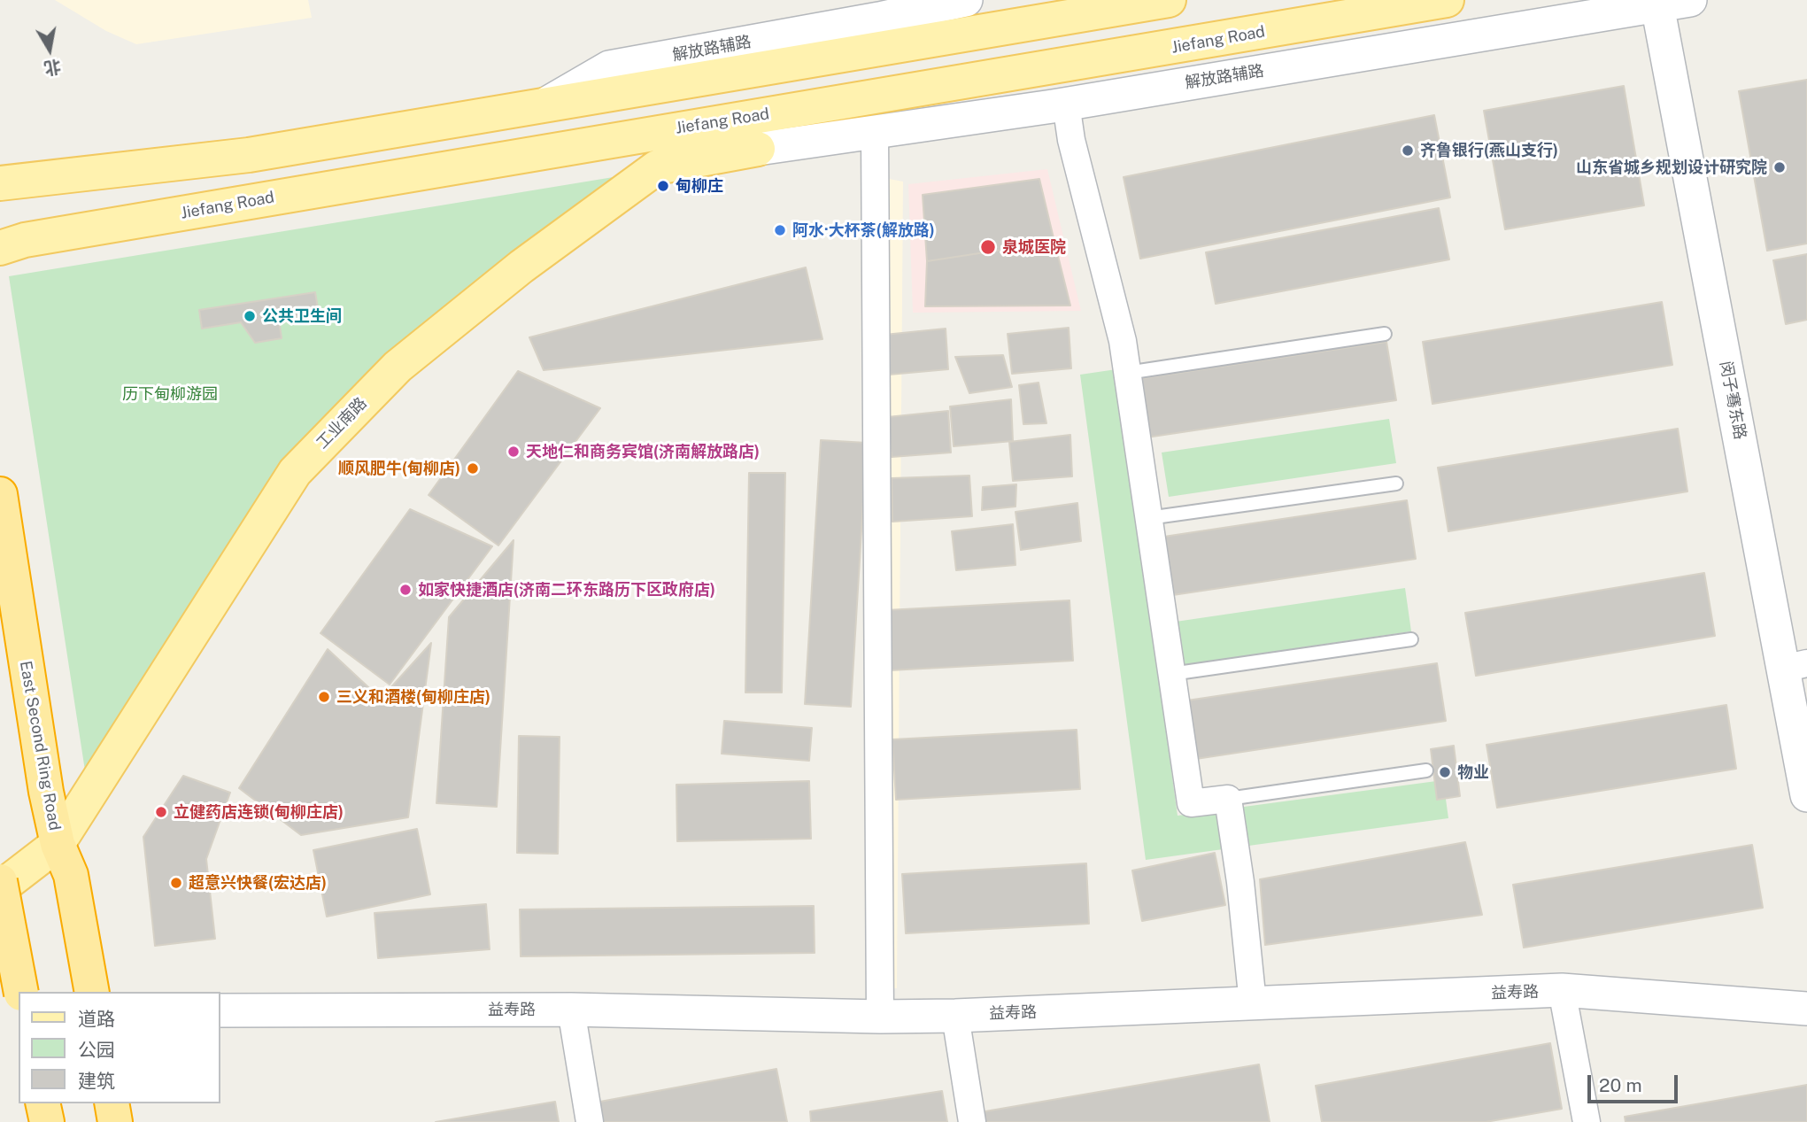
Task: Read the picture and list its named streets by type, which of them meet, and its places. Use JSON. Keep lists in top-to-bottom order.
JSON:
{
  "streets": {
    "highway": ["East Second Ring Road"],
    "main road": ["Jiefang Road", "工业南路"],
    "street": ["解放路辅路", "闵子骞东路", "益寿路"]
  },
  "crossings": [
    ["解放路辅路", "闵子骞东路"],
    ["解放路辅路", "工业南路"],
    ["工业南路", "East Second Ring Road"]
  ],
  "parks": ["历下甸柳游园"],
  "places": [
    "齐鲁银行(燕山支行)",
    "山东省城乡规划设计研究院",
    "甸柳庄",
    "阿水·大杯茶(解放路)",
    "泉城医院",
    "公共卫生间",
    "天地仁和商务宾馆(济南解放路店)",
    "顺风肥牛(甸柳店)",
    "如家快捷酒店(济南二环东路历下区政府店)",
    "三义和酒楼(甸柳庄店)",
    "物业",
    "立健药店连锁(甸柳庄店)",
    "超意兴快餐(宏达店)"
  ],
  "legend": ["道路", "公园", "建筑"],
  "scale_bar": "20 m",
  "north": "bottom"
}
